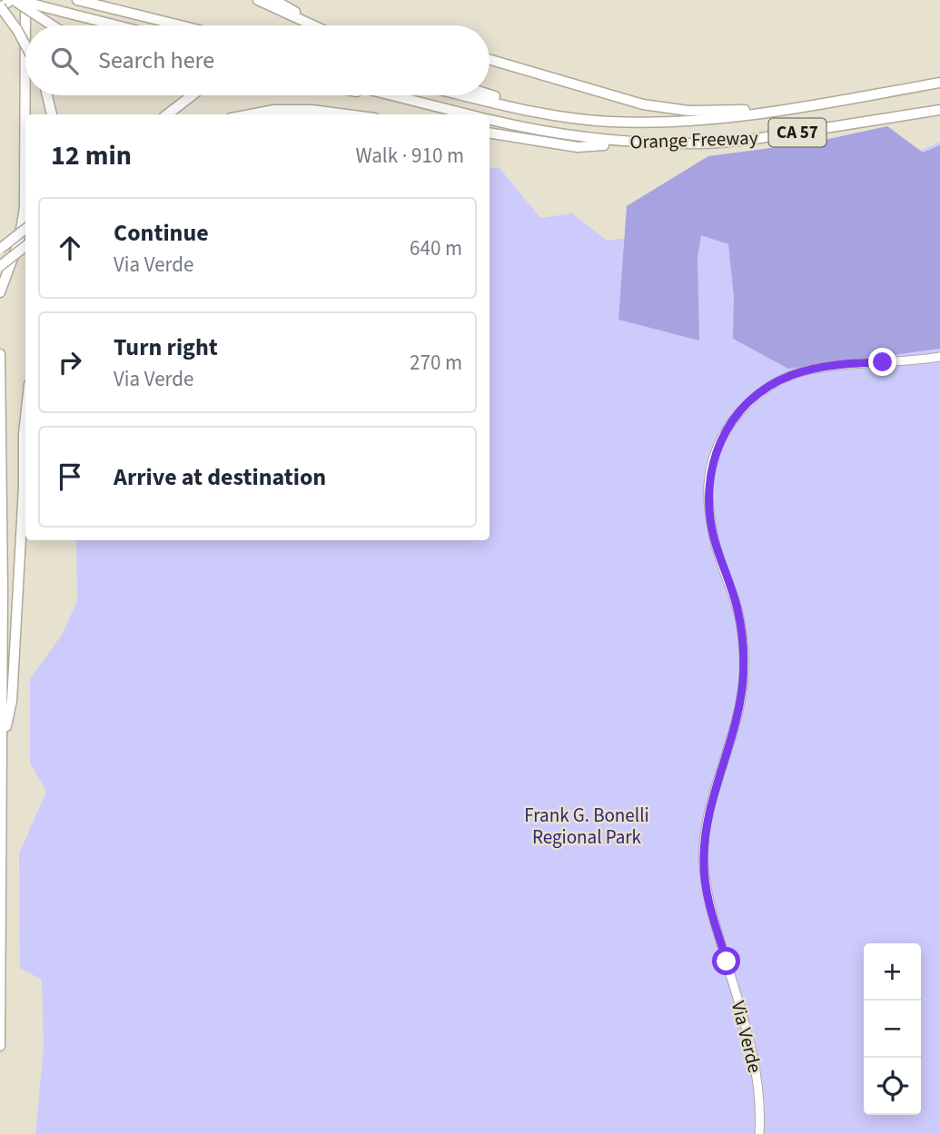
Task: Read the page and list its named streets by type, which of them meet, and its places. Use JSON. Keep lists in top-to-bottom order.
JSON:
{
  "streets": {
    "highway": ["CA 57", "Orange Freeway"],
    "main road": ["Via Verde"]
  },
  "parks": ["Frank G. Bonelli Regional Park"],
  "page": {
    "search": "Search here",
    "heading": ["12 min", "Walk · 910 m"],
    "list": [
      ["Continue", "Via Verde", "640 m"],
      ["Turn right", "Via Verde", "270 m"],
      "Arrive at destination"
    ],
    "map_buttons": ["+", "−"]
  }
}
